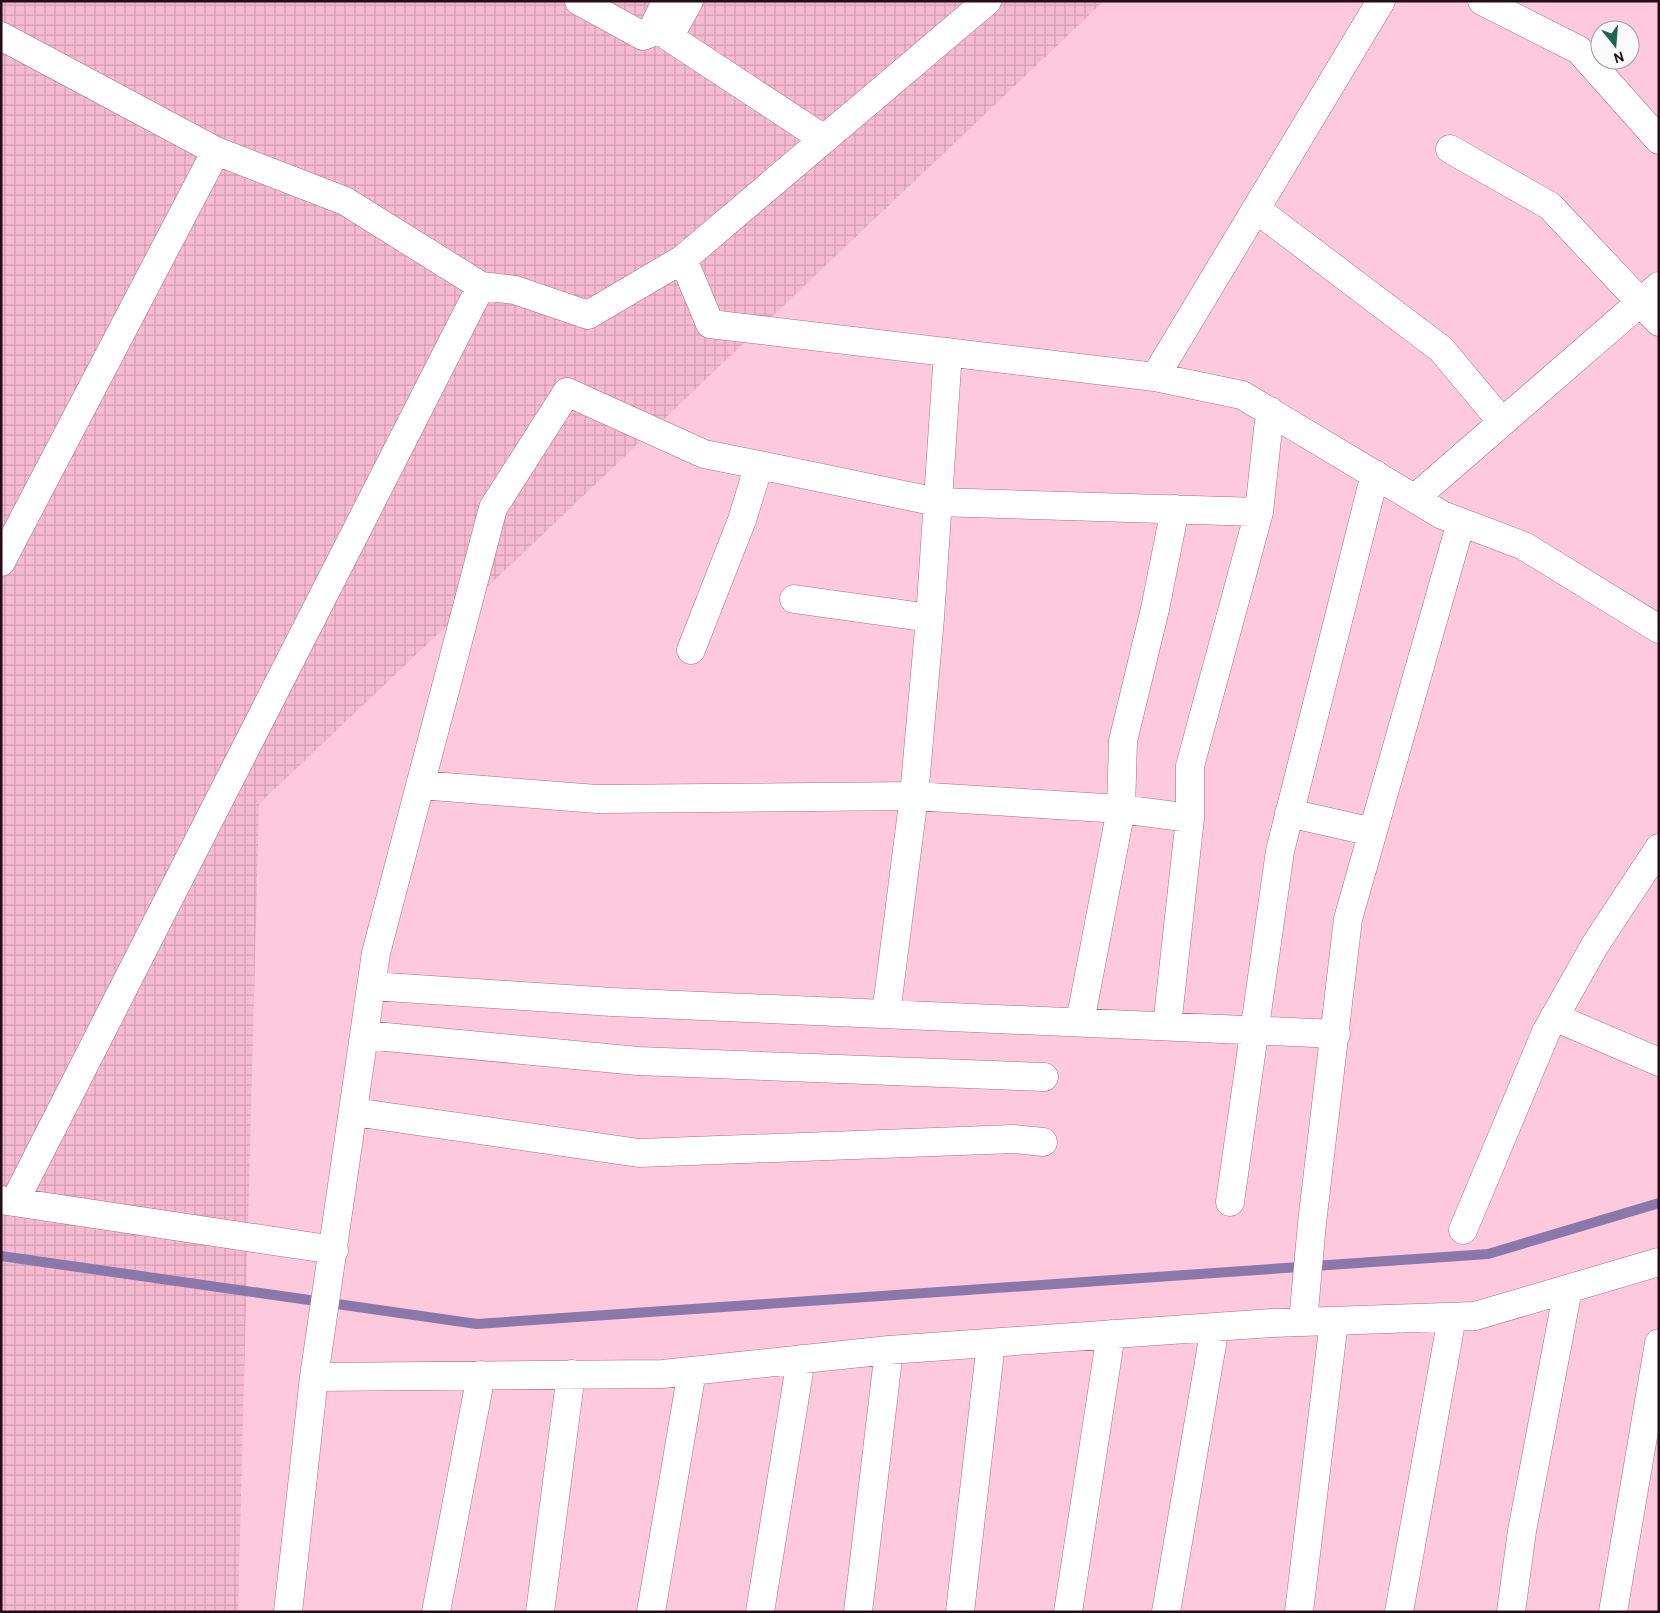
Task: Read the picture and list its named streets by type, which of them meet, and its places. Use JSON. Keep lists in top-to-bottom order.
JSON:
{
  "north": "bottom"
}
